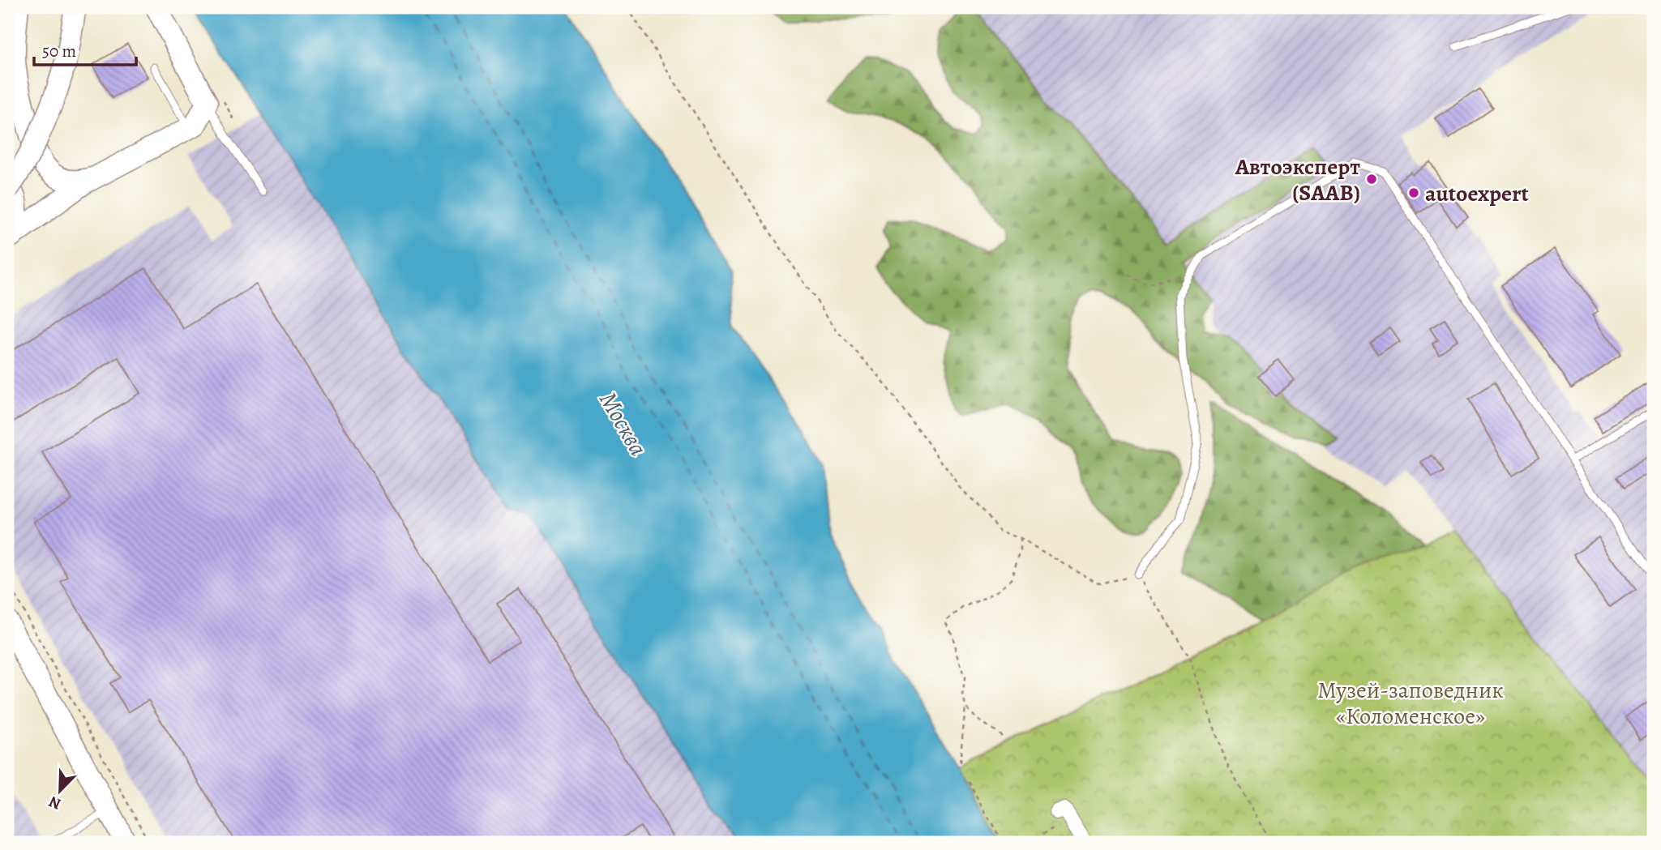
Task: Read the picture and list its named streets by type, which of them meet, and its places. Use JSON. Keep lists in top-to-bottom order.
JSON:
{
  "water": ["Москва"],
  "parks": ["Музей-заповедник «Коломенское»"],
  "places": ["Автоэксперт (SAAB)", "autoexpert"],
  "scale_bar": "50 m",
  "north": "bottom left"
}
